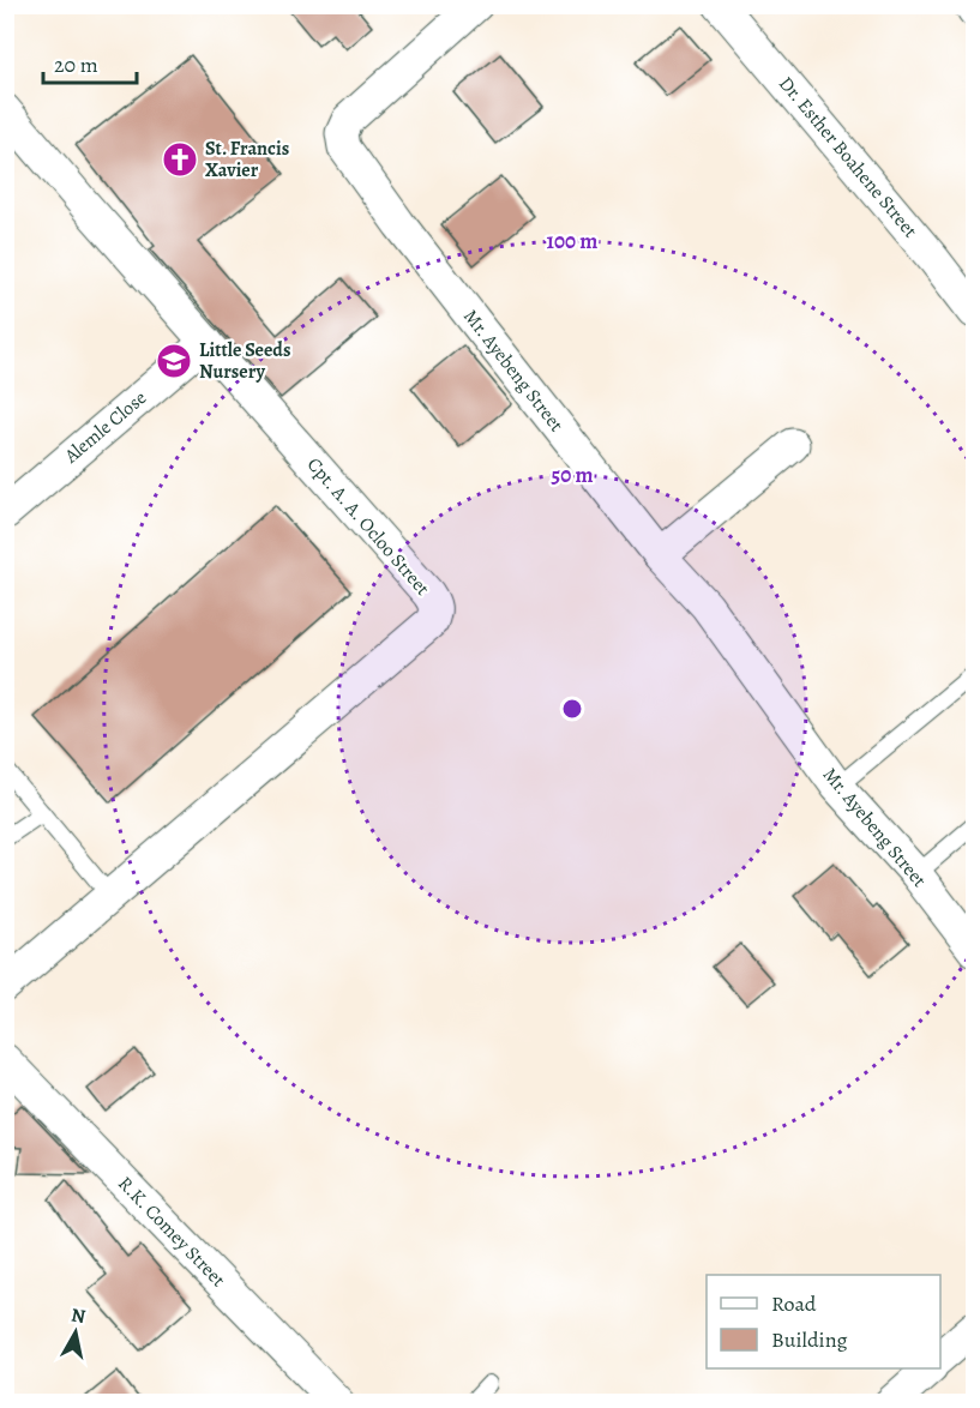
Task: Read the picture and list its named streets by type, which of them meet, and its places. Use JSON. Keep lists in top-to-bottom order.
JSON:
{
  "streets": {
    "street": [
      "Dr. Esther Boahene Street",
      "Mr. Ayebeng Street",
      "Alemle Close",
      "Cpt. A. A. Ocloo Street",
      "R.K. Comey Street"
    ]
  },
  "crossings": [
    ["Alemle Close", "Cpt. A. A. Ocloo Street"]
  ],
  "places": {
    "church": ["St. Francis Xavier"],
    "school or university": ["Little Seeds Nursery"]
  },
  "legend": ["Road", "Building"],
  "scale_bar": "20 m",
  "north": "top",
  "rings": ["100 m", "50 m"]
}
